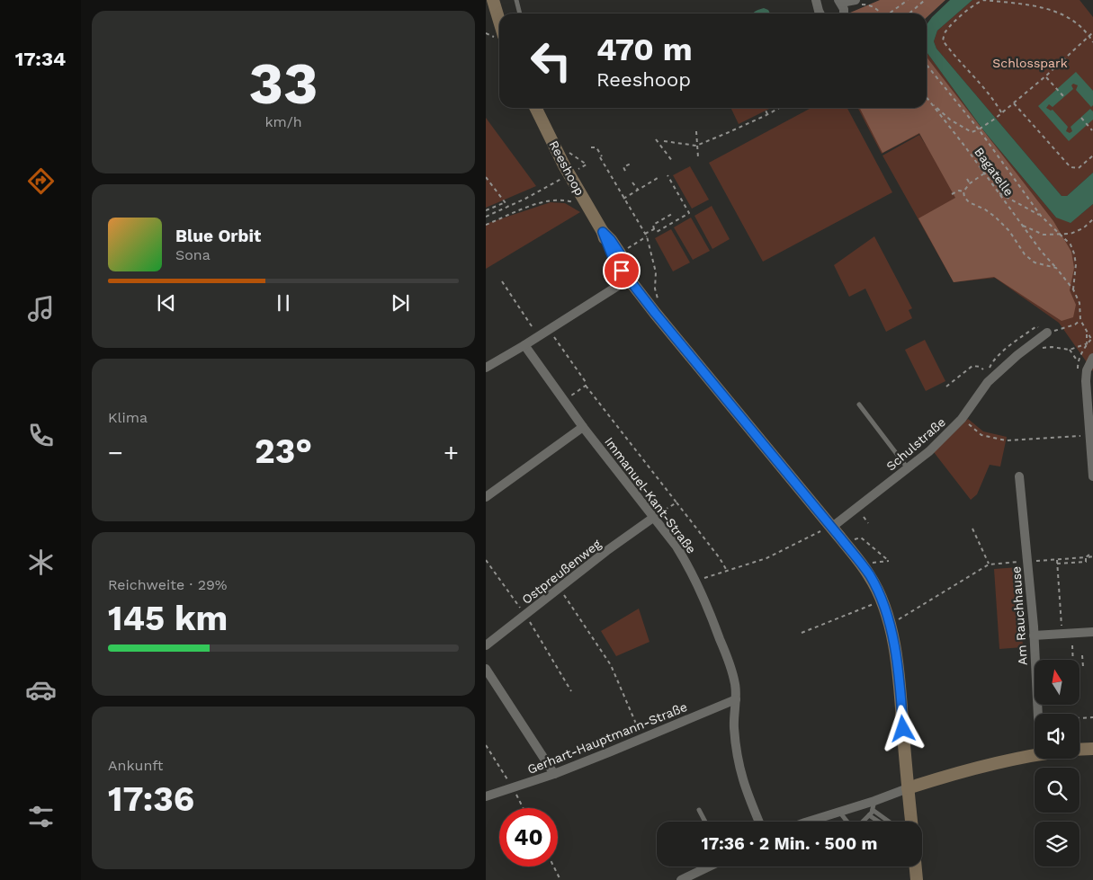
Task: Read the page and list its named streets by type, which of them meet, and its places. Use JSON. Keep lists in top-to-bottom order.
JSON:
{
  "streets": {
    "street": [
      "Reeshoop",
      "Schulstraße",
      "Immanuel-Kant-Straße",
      "Ostpreußenweg",
      "Am Rauchhause",
      "Gerhart-Hauptmann-Straße"
    ],
    "path": ["Bagatelle"]
  },
  "crossings": [
    ["Reeshoop", "Schulstraße"],
    ["Immanuel-Kant-Straße", "Ostpreußenweg"],
    ["Immanuel-Kant-Straße", "Gerhart-Hauptmann-Straße"]
  ],
  "parks": ["Schlosspark"],
  "north": "top",
  "page": {
    "tabs": "17:34",
    "tile": [
      ["33", "km/h"],
      "Klima",
      ["Reichweite · 29%", "145 km"],
      ["Ankunft", "17:36"]
    ],
    "turn": ["470 m", "Reeshoop"],
    "song": ["Blue Orbit", "Sona"],
    "heat": ["−", "23°", "+"],
    "limit": "40",
    "trip": "17:36 · 2 Min. · 500 m"
  }
}
